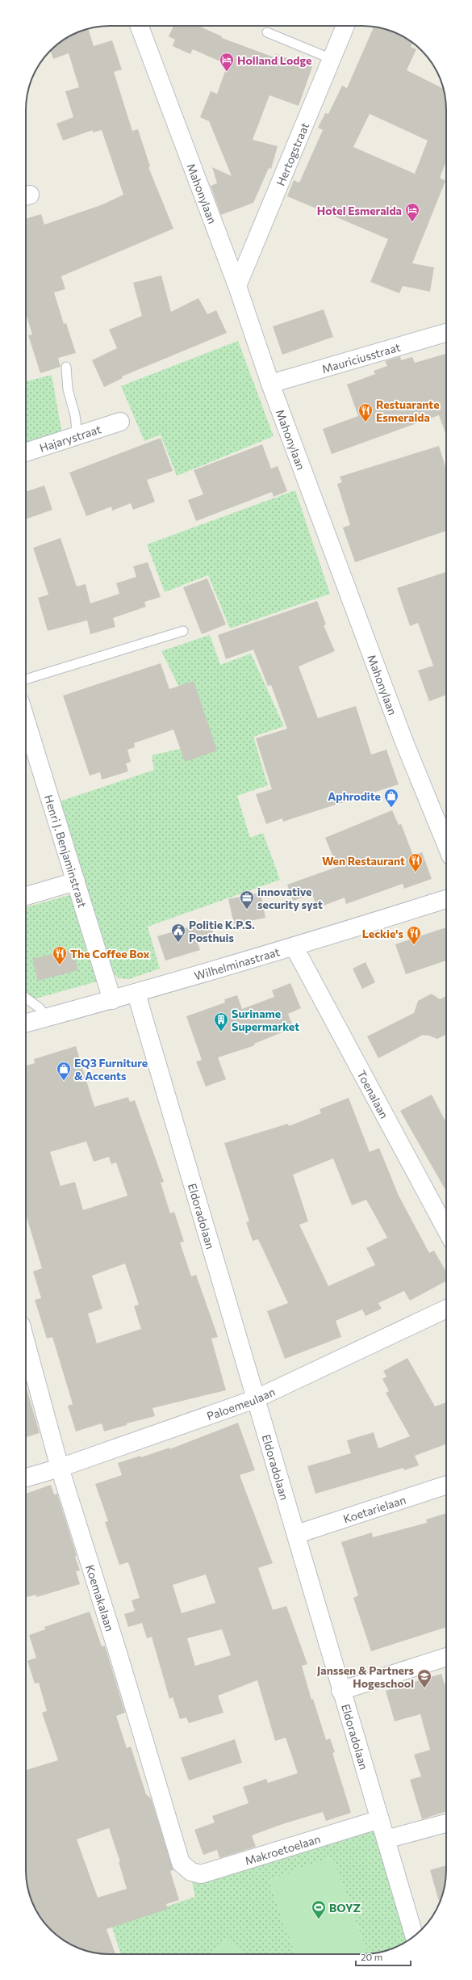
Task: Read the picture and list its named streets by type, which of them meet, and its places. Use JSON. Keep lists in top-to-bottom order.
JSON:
{
  "streets": {
    "street": [
      "Hertogstraat",
      "Mahonylaan",
      "Mauriciusstraat",
      "Hajarystraat",
      "Henri J. Benjaminstraat",
      "Wilhelminastraat",
      "Toenalaan",
      "Eldoradolaan",
      "Paloemeulaan",
      "Koetarielaan",
      "Koemakalaan",
      "Makroetoelaan"
    ]
  },
  "crossings": [
    ["Hertogstraat", "Mahonylaan"],
    ["Mahonylaan", "Mauriciusstraat"],
    ["Henri J. Benjaminstraat", "Wilhelminastraat"],
    ["Wilhelminastraat", "Toenalaan"],
    ["Wilhelminastraat", "Eldoradolaan"],
    ["Eldoradolaan", "Paloemeulaan"],
    ["Eldoradolaan", "Koetarielaan"],
    ["Eldoradolaan", "Makroetoelaan"],
    ["Paloemeulaan", "Koemakalaan"],
    ["Koemakalaan", "Makroetoelaan"]
  ],
  "places": {
    "hotel": ["Holland Lodge", "Hotel Esmeralda"],
    "restaurant": [
      "Restuarante Esmeralda",
      "Wen Restaurant",
      "Leckie's",
      "The Coffee Box"
    ],
    "shop": ["Aphrodite", "EQ3 Furniture & Accents"],
    "office": ["innovative security syst"],
    "public building": ["Politie K.P.S. Posthuis"],
    "building": ["Suriname Supermarket"],
    "school or university": ["Janssen & Partners Hogeschool"],
    "sports": ["BOYZ"]
  },
  "scale_bar": "20 m"
}
